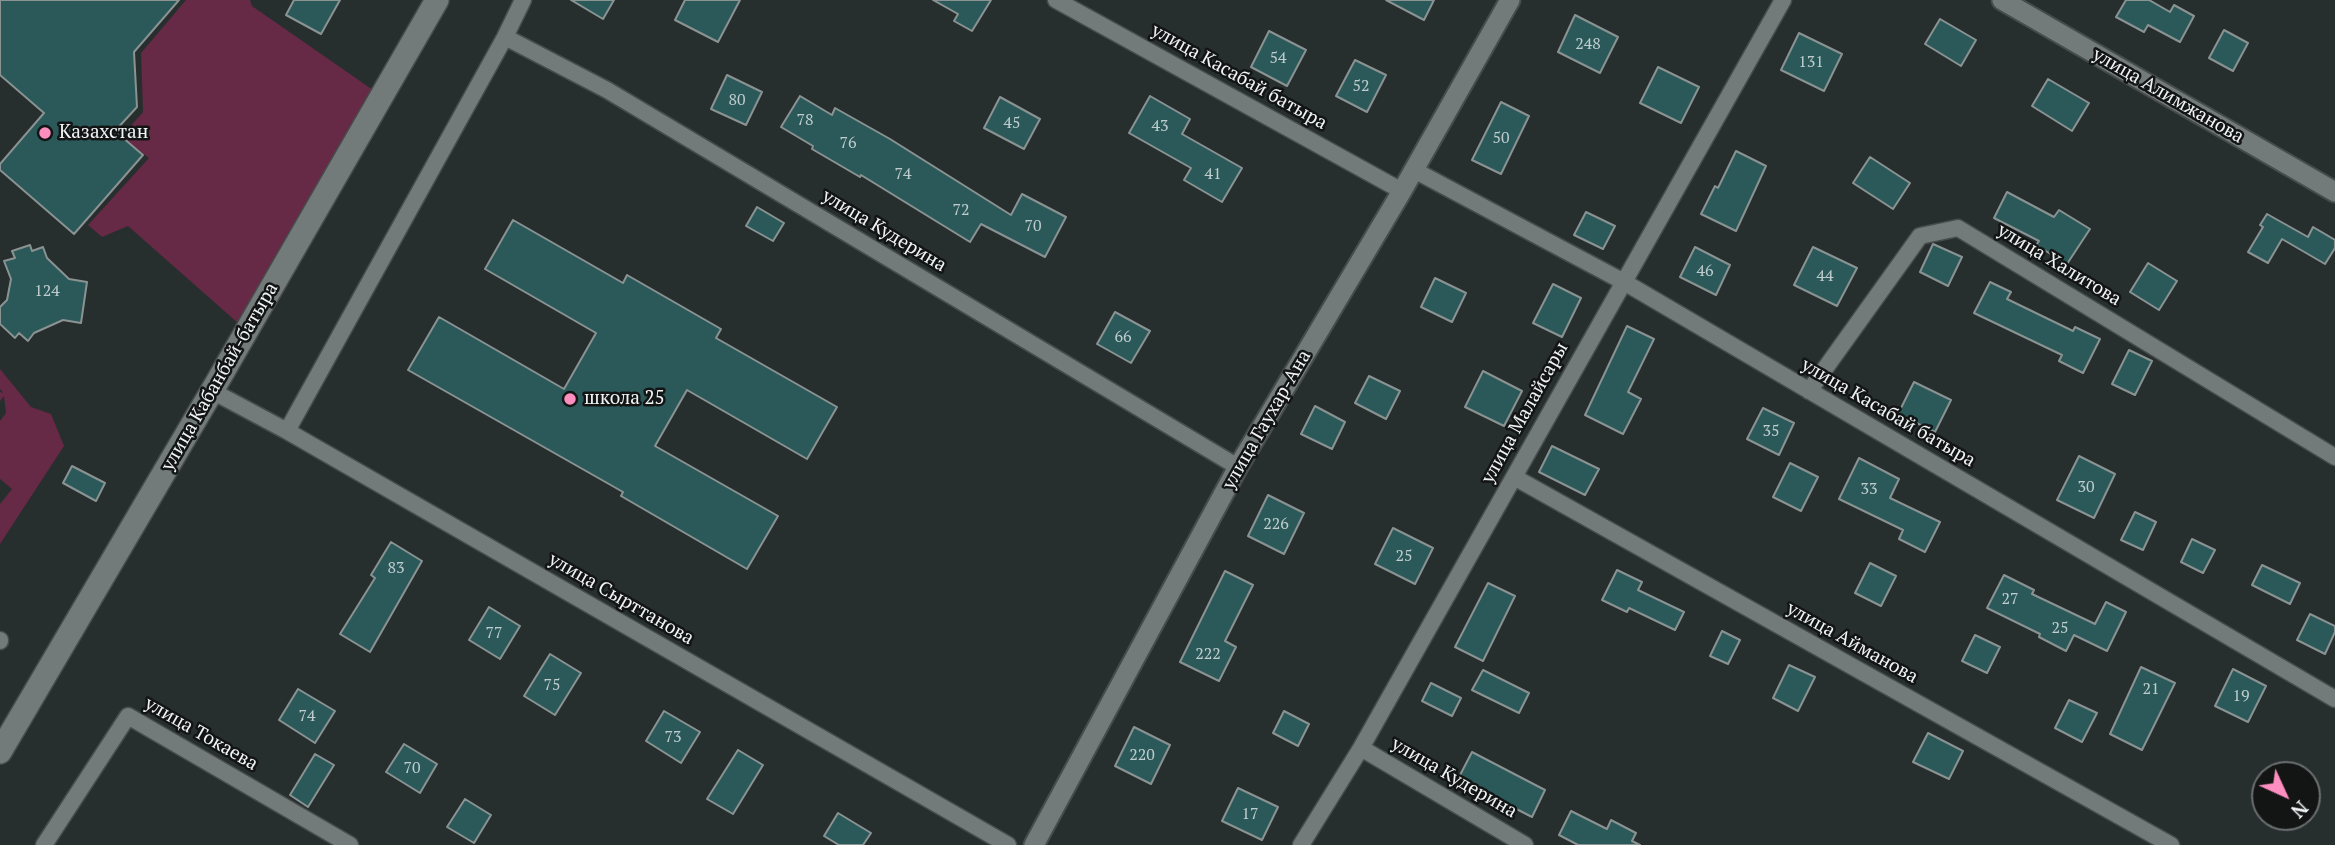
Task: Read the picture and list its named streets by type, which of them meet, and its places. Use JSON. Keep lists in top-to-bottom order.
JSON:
{
  "streets": {
    "main road": ["улица Кабанбай-батыра"],
    "street": [
      "улица Касабай батыра",
      "улица Алимжанова",
      "улица Кудерина",
      "улица Халитова",
      "улица Малайсары",
      "улица Гаухар-Ана",
      "улица Сырттанова",
      "улица Айманова",
      "улица Токаева"
    ]
  },
  "crossings": [
    ["улица Касабай батыра", "улица Халитова"],
    ["улица Касабай батыра", "улица Малайсары"],
    ["улица Касабай батыра", "улица Гаухар-Ана"],
    ["улица Кудерина", "улица Малайсары"],
    ["улица Кудерина", "улица Гаухар-Ана"],
    ["улица Кабанбай-батыра", "улица Сырттанова"],
    ["улица Малайсары", "улица Айманова"]
  ],
  "places": ["Казахстан", "школа 25"],
  "house_numbers": [
    "248",
    "54",
    "131",
    "52",
    "80",
    "78",
    "45",
    "43",
    "50",
    "76",
    "74",
    "41",
    "72",
    "70",
    "46",
    "44",
    "124",
    "66",
    "35",
    "30",
    "33",
    "226",
    "25",
    "83",
    "27",
    "25",
    "77",
    "222",
    "75",
    "21",
    "19",
    "74",
    "73",
    "220",
    "70",
    "17"
  ],
  "north": "bottom right"
}
